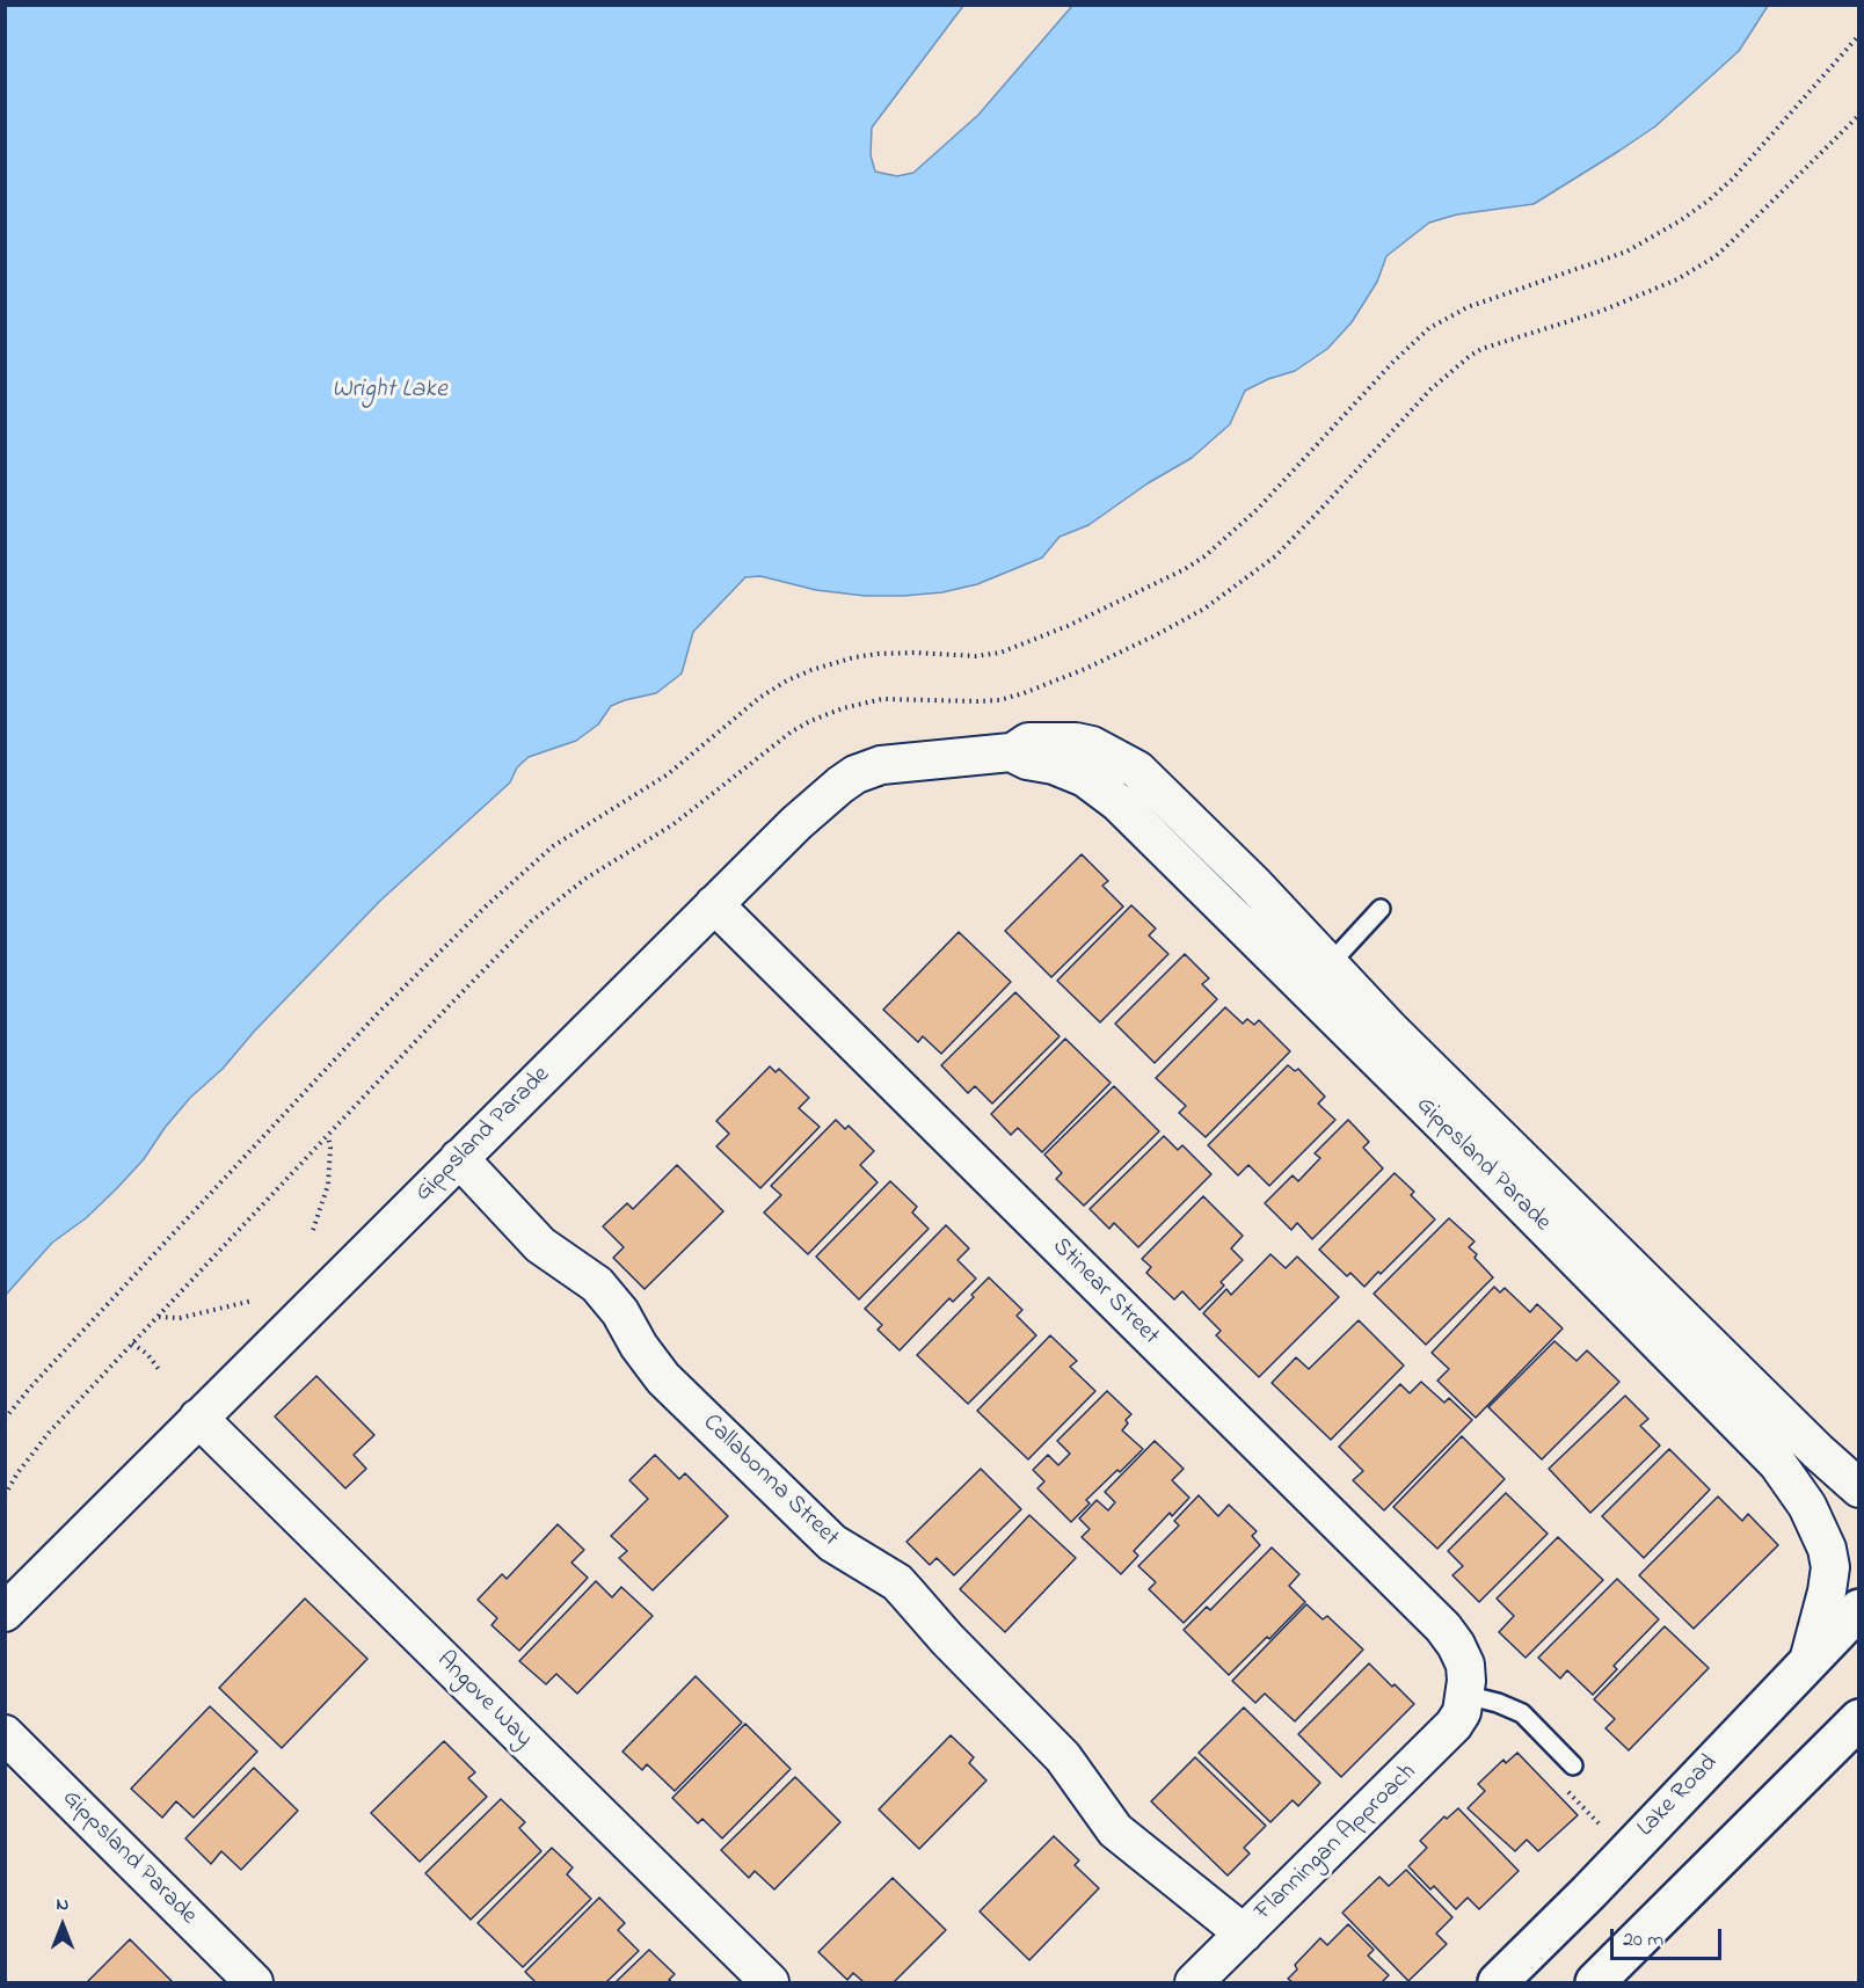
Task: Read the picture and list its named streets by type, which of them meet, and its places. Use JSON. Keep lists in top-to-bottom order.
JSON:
{
  "streets": {
    "main road": ["Lake Road"],
    "street": [
      "Gippsland Parade",
      "Stinear Street",
      "Callabonna Street",
      "Angove Way",
      "Flanningan Approach"
    ]
  },
  "crossings": [
    ["Gippsland Parade", "Stinear Street"],
    ["Gippsland Parade", "Callabonna Street"],
    ["Gippsland Parade", "Angove Way"],
    ["Gippsland Parade", "Lake Road"],
    ["Stinear Street", "Flanningan Approach"],
    ["Callabonna Street", "Flanningan Approach"]
  ],
  "water": ["Wright Lake"],
  "scale_bar": "20 m",
  "north": "top"
}
